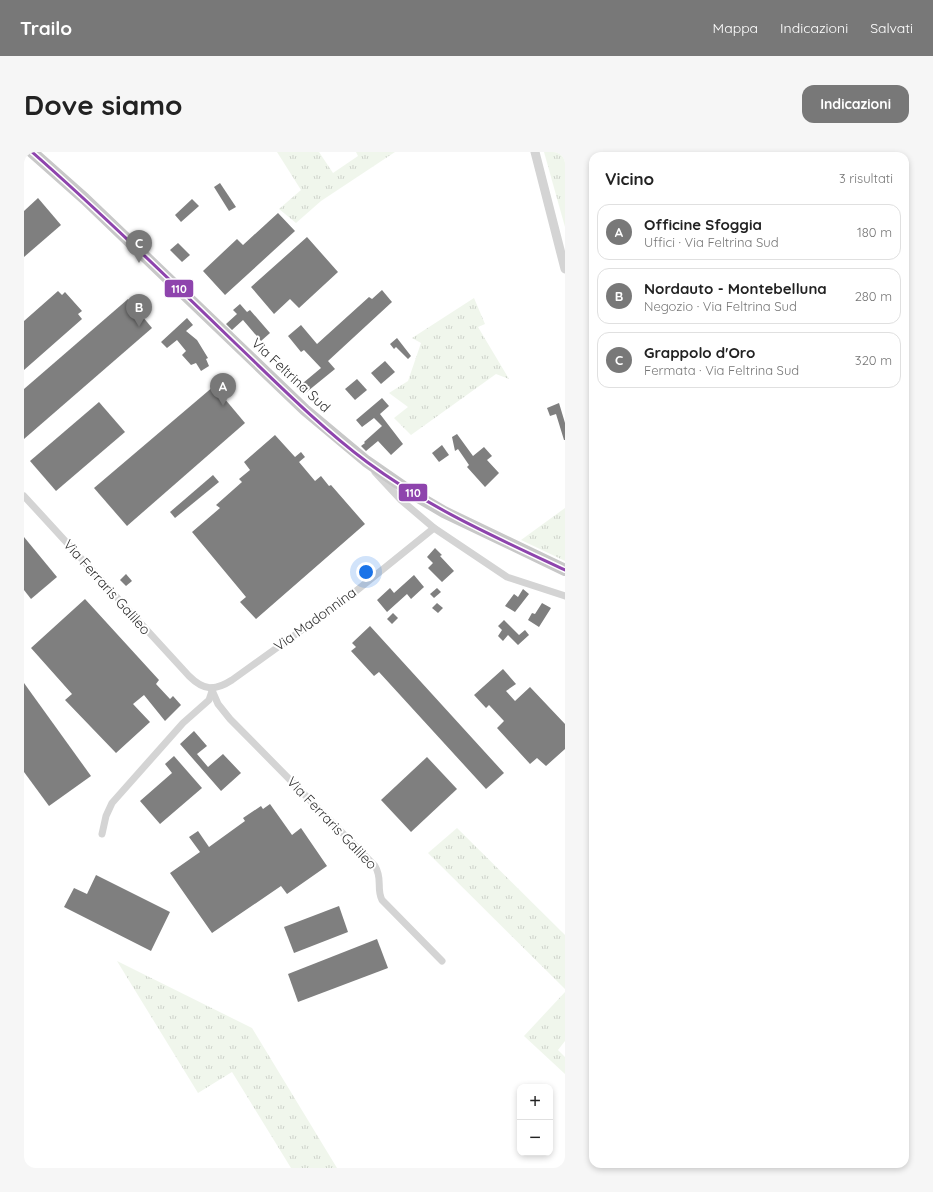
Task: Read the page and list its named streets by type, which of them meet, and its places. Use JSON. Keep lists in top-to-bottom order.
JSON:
{
  "streets": {
    "main road": ["Via Feltrina Sud"],
    "street": ["Via Ferraris Galileo", "Via Madonnina"]
  },
  "crossings": [
    ["Via Ferraris Galileo", "Via Madonnina"]
  ],
  "lines": ["transit line 110"],
  "page": {
    "header": "Trailo",
    "nav": ["Mappa", "Indicazioni", "Salvati"],
    "buttons": "Indicazioni",
    "title": "Dove siamo",
    "heading": ["Vicino", "3 risultati"],
    "list": [
      {
        "mark": "A",
        "name": "Officine Sfoggia",
        "note": "Uffici · Via Feltrina Sud",
        "value": "180 m"
      },
      {
        "mark": "B",
        "name": "Nordauto - Montebelluna",
        "note": "Negozio · Via Feltrina Sud",
        "value": "280 m"
      },
      {
        "mark": "C",
        "name": "Grappolo d'Oro",
        "note": "Fermata · Via Feltrina Sud",
        "value": "320 m"
      }
    ],
    "pins": ["C", "B", "A"],
    "map_buttons": ["+", "−"]
  }
}
